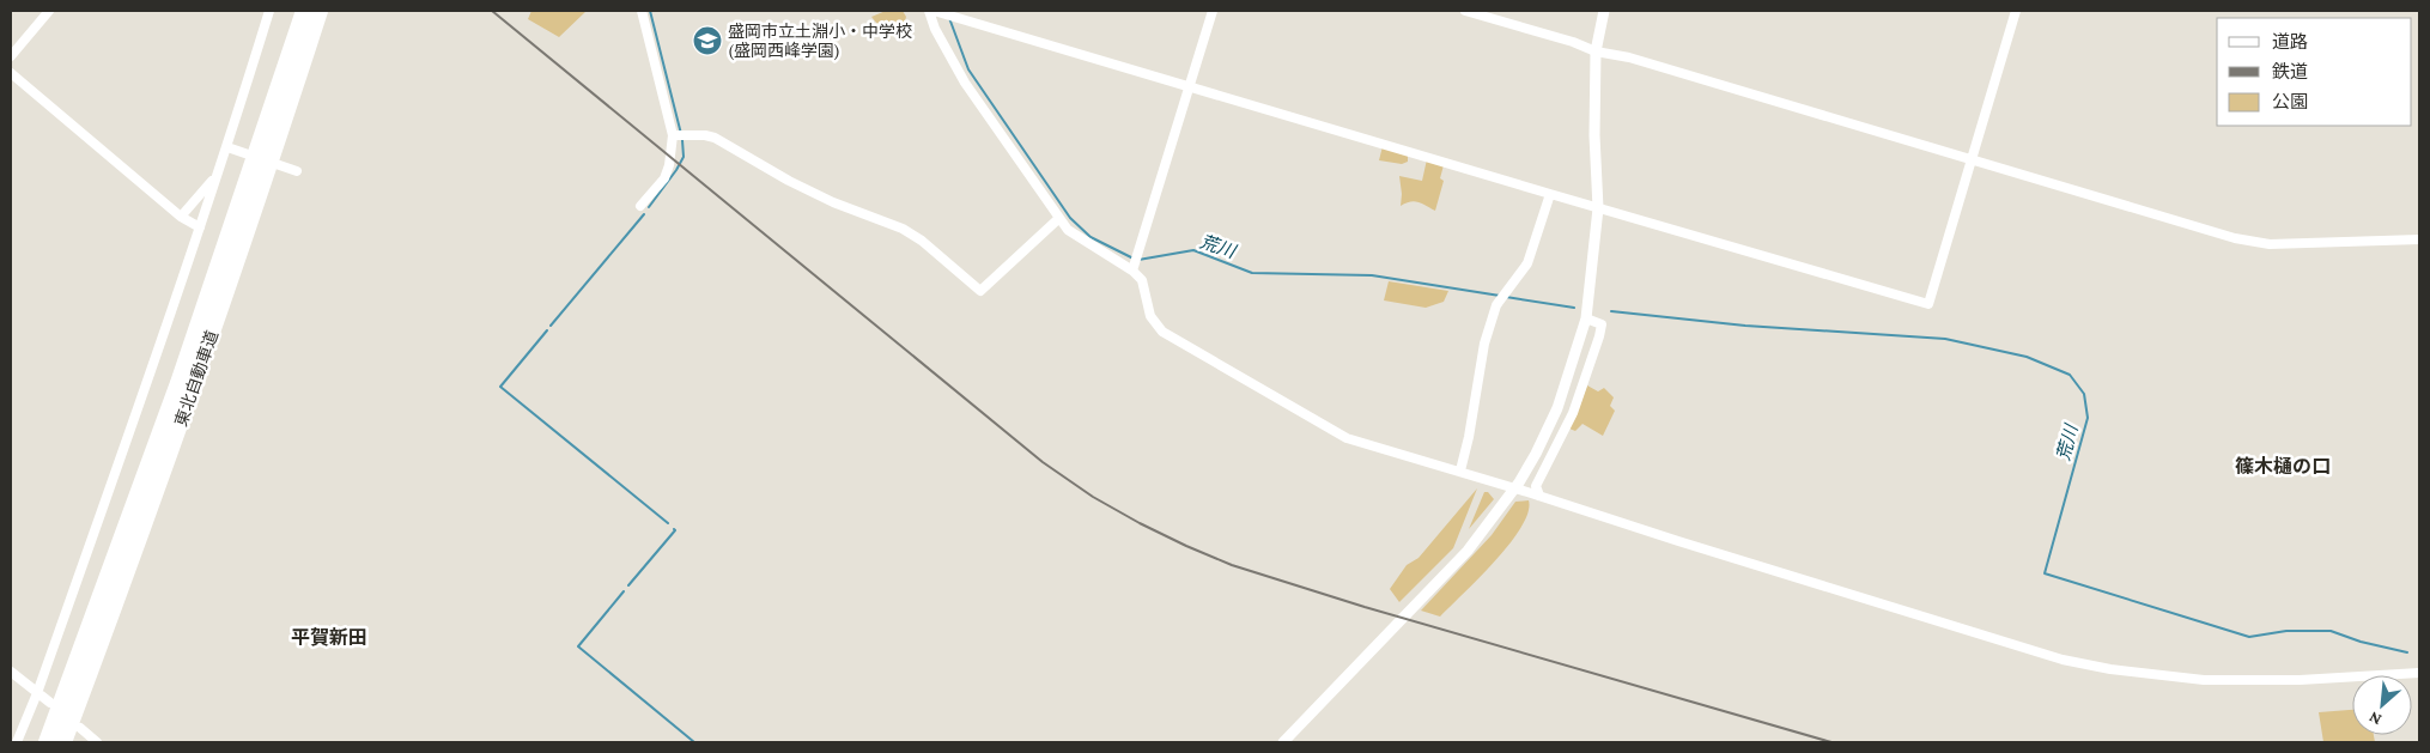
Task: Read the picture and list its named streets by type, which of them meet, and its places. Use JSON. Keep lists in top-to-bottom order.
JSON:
{
  "streets": {
    "highway": ["東北自動車道"]
  },
  "districts": ["篠木樋の口", "平賀新田"],
  "water": ["荒川"],
  "places": {
    "school or university": ["盛岡市立土淵小・中学校 (盛岡西峰学園)"]
  },
  "legend": ["道路", "鉄道", "公園"],
  "north": "bottom left"
}
